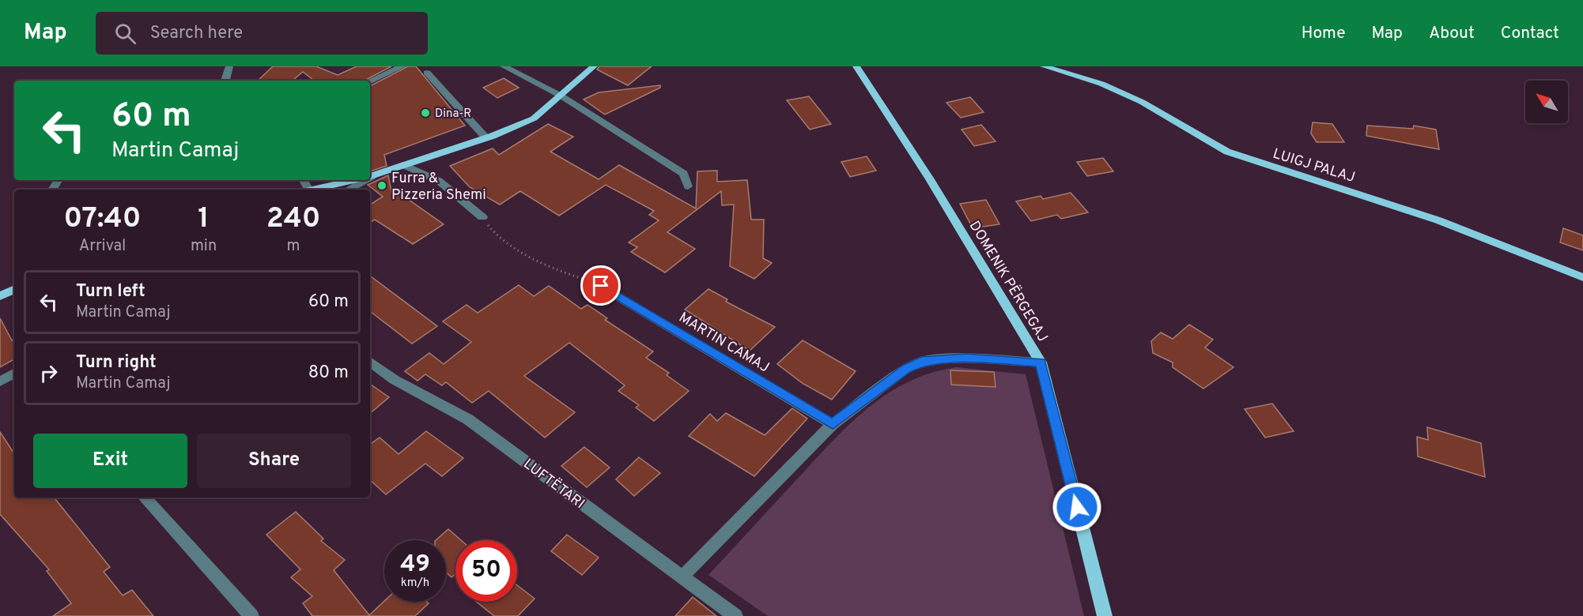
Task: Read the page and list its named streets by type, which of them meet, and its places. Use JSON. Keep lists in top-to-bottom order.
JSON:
{
  "streets": {
    "main road": ["LUIGJ PALAJ", "DOMENIK PËRGEGAJ"],
    "street": ["MARTIN CAMAJ", "LUFTËTARI"]
  },
  "places": ["Dina-R", "Furra & Pizzeria Shemi"],
  "north": "top left",
  "page": {
    "header": "Map",
    "search": "Search here",
    "nav": [
      "Home",
      "Map",
      "About",
      "Contact"
    ],
    "turn": ["60 m", "Martin Camaj"],
    "eta": [
      "07:40",
      "Arrival",
      "1",
      "min",
      "240",
      "m"
    ],
    "list": [
      {
        "name": "Turn left",
        "note": "Martin Camaj",
        "value": "60 m"
      },
      {
        "name": "Turn right",
        "note": "Martin Camaj",
        "value": "80 m"
      }
    ],
    "buttons": ["Exit", "Share"],
    "speed": "49 km/h",
    "limit": "50"
  }
}
